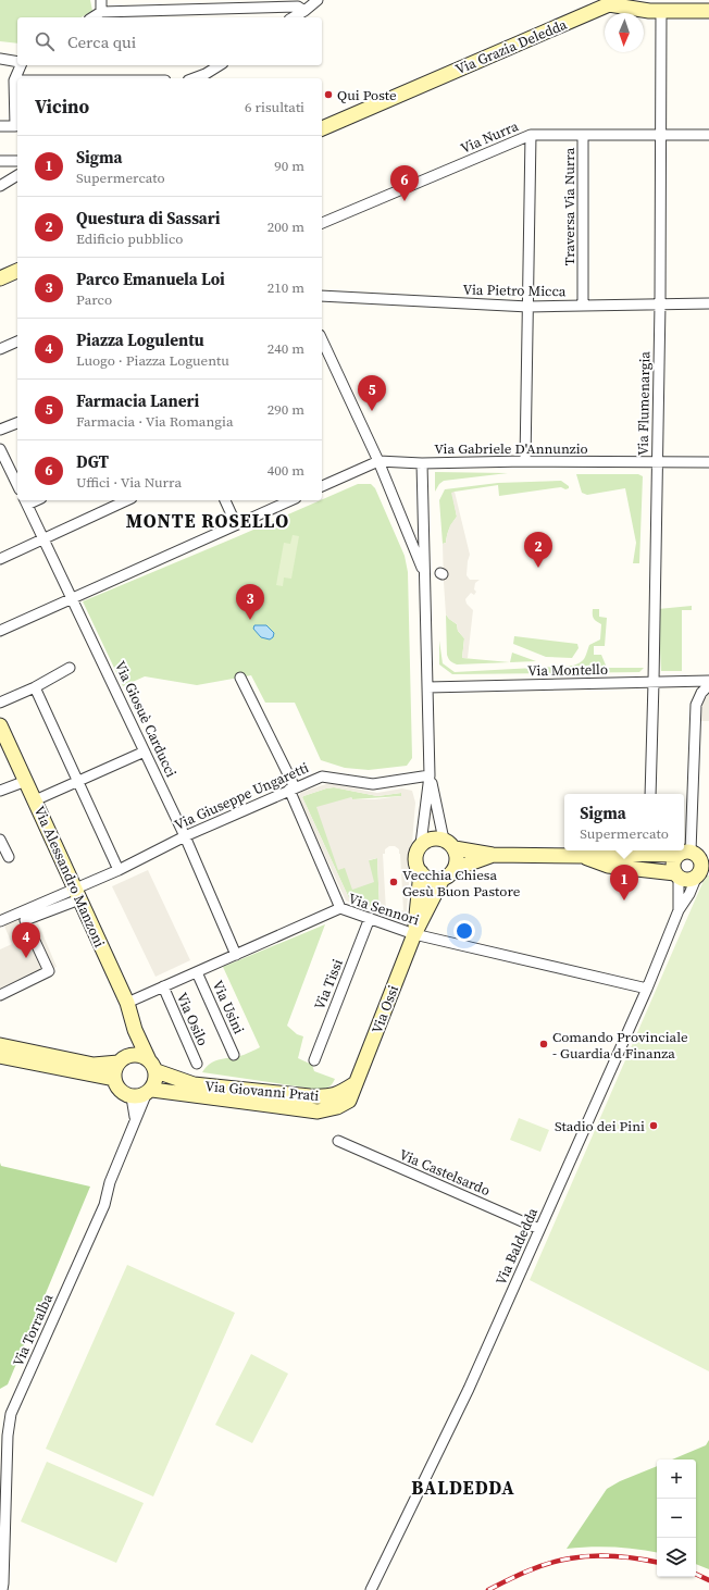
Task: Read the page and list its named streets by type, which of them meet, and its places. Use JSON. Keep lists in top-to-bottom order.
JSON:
{
  "streets": {
    "main road": [
      "Via Grazia Deledda",
      "Via Alessandro Manzoni",
      "Via Ossi",
      "Via Giovanni Prati"
    ],
    "street": [
      "Via Nurra",
      "Traversa Via Nurra",
      "Via Pietro Micca",
      "Via Flumenargia",
      "Via Gabriele D'Annunzio",
      "Via Montello",
      "Via Giosuè Carducci",
      "Via Giuseppe Ungaretti",
      "Via Sennori",
      "Via Tissi",
      "Via Usini",
      "Via Osilo",
      "Via Castelsardo",
      "Via Baldedda",
      "Via Torralba"
    ]
  },
  "crossings": [
    ["Via Grazia Deledda", "Via Flumenargia"],
    ["Via Nurra", "Traversa Via Nurra"],
    ["Via Nurra", "Via Flumenargia"],
    ["Traversa Via Nurra", "Via Pietro Micca"],
    ["Via Pietro Micca", "Via Flumenargia"],
    ["Via Flumenargia", "Via Gabriele D'Annunzio"],
    ["Via Flumenargia", "Via Montello"],
    ["Via Giosuè Carducci", "Via Giuseppe Ungaretti"],
    ["Via Giosuè Carducci", "Via Sennori"],
    ["Via Giuseppe Ungaretti", "Via Alessandro Manzoni"],
    ["Via Alessandro Manzoni", "Via Sennori"],
    ["Via Alessandro Manzoni", "Via Giovanni Prati"],
    ["Via Alessandro Manzoni", "Via Torralba"],
    ["Via Sennori", "Via Tissi"],
    ["Via Sennori", "Via Usini"],
    ["Via Sennori", "Via Ossi"],
    ["Via Sennori", "Via Osilo"],
    ["Via Sennori", "Via Baldedda"],
    ["Via Ossi", "Via Giovanni Prati"],
    ["Via Giovanni Prati", "Via Torralba"],
    ["Via Castelsardo", "Via Baldedda"]
  ],
  "districts": ["MONTE ROSELLO", "BALDEDDA"],
  "places": [
    "Qui Poste",
    "Vecchia Chiesa Gesù Buon Pastore",
    "Comando Provinciale - Guardia d Finanza",
    "Stadio dei Pini"
  ],
  "north": "bottom",
  "page": {
    "search": "Cerca qui",
    "heading": ["Vicino", "6 risultati"],
    "list": [
      {
        "mark": "1",
        "name": "Sigma",
        "note": "Supermercato",
        "value": "90 m"
      },
      {
        "mark": "2",
        "name": "Questura di Sassari",
        "note": "Edificio pubblico",
        "value": "200 m"
      },
      {
        "mark": "3",
        "name": "Parco Emanuela Loi",
        "note": "Parco",
        "value": "210 m"
      },
      {
        "mark": "4",
        "name": "Piazza Logulentu",
        "note": "Luogo · Piazza Loguentu",
        "value": "240 m"
      },
      {
        "mark": "5",
        "name": "Farmacia Laneri",
        "note": "Farmacia · Via Romangia",
        "value": "290 m"
      },
      {
        "mark": "6",
        "name": "DGT",
        "note": "Uffici · Via Nurra",
        "value": "400 m"
      }
    ],
    "pins": [
      "6",
      "5",
      "2",
      "3",
      "1",
      "4"
    ],
    "popup": ["Sigma", "Supermercato"],
    "map_buttons": ["+", "−"]
  }
}
